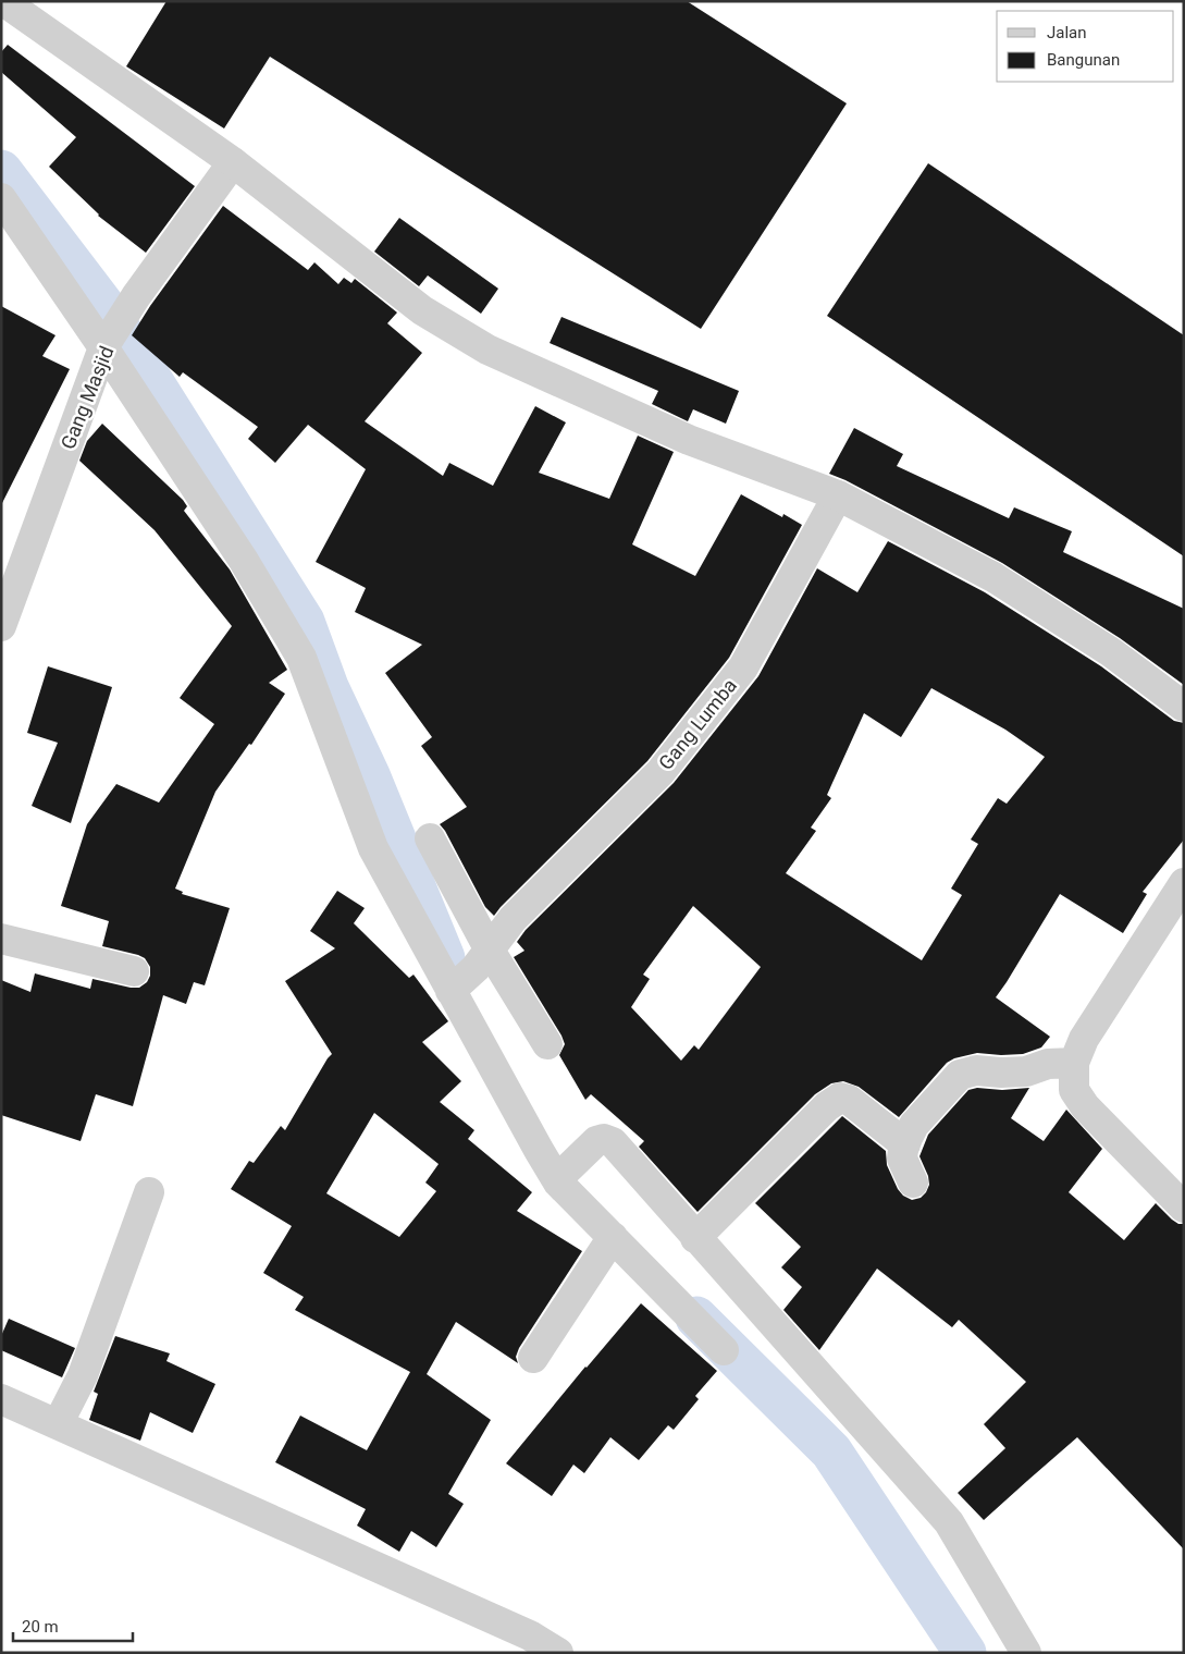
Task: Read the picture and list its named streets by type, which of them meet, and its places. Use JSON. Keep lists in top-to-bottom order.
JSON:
{
  "streets": {
    "street": ["Gang Masjid", "Gang Lumba"]
  },
  "legend": ["Jalan", "Bangunan"],
  "scale_bar": "20 m"
}
